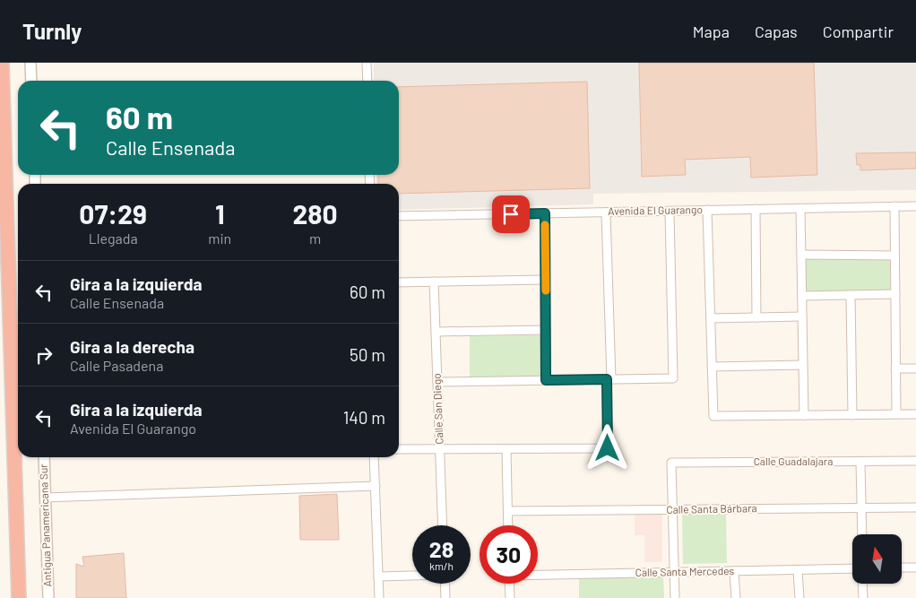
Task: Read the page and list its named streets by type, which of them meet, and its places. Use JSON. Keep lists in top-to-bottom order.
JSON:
{
  "streets": {
    "main road": ["Antigua Panamericana Sur"],
    "street": [
      "Avenida El Guarango",
      "Calle San Diego",
      "Calle Guadalajara",
      "Calle Santa Bárbara",
      "Calle Santa Mercedes"
    ]
  },
  "crossings": [
    ["Calle Guadalajara", "Calle Santa Bárbara"]
  ],
  "north": "top",
  "page": {
    "header": "Turnly",
    "nav": ["Mapa", "Capas", "Compartir"],
    "turn": ["60 m", "Calle Ensenada"],
    "eta": [
      "07:29",
      "Llegada",
      "1",
      "min",
      "280",
      "m"
    ],
    "list": [
      {
        "name": "Gira a la izquierda",
        "note": "Calle Ensenada",
        "value": "60 m"
      },
      {
        "name": "Gira a la derecha",
        "note": "Calle Pasadena",
        "value": "50 m"
      },
      {
        "name": "Gira a la izquierda",
        "note": "Avenida El Guarango",
        "value": "140 m"
      }
    ],
    "speed": "28 km/h",
    "limit": "30"
  }
}
